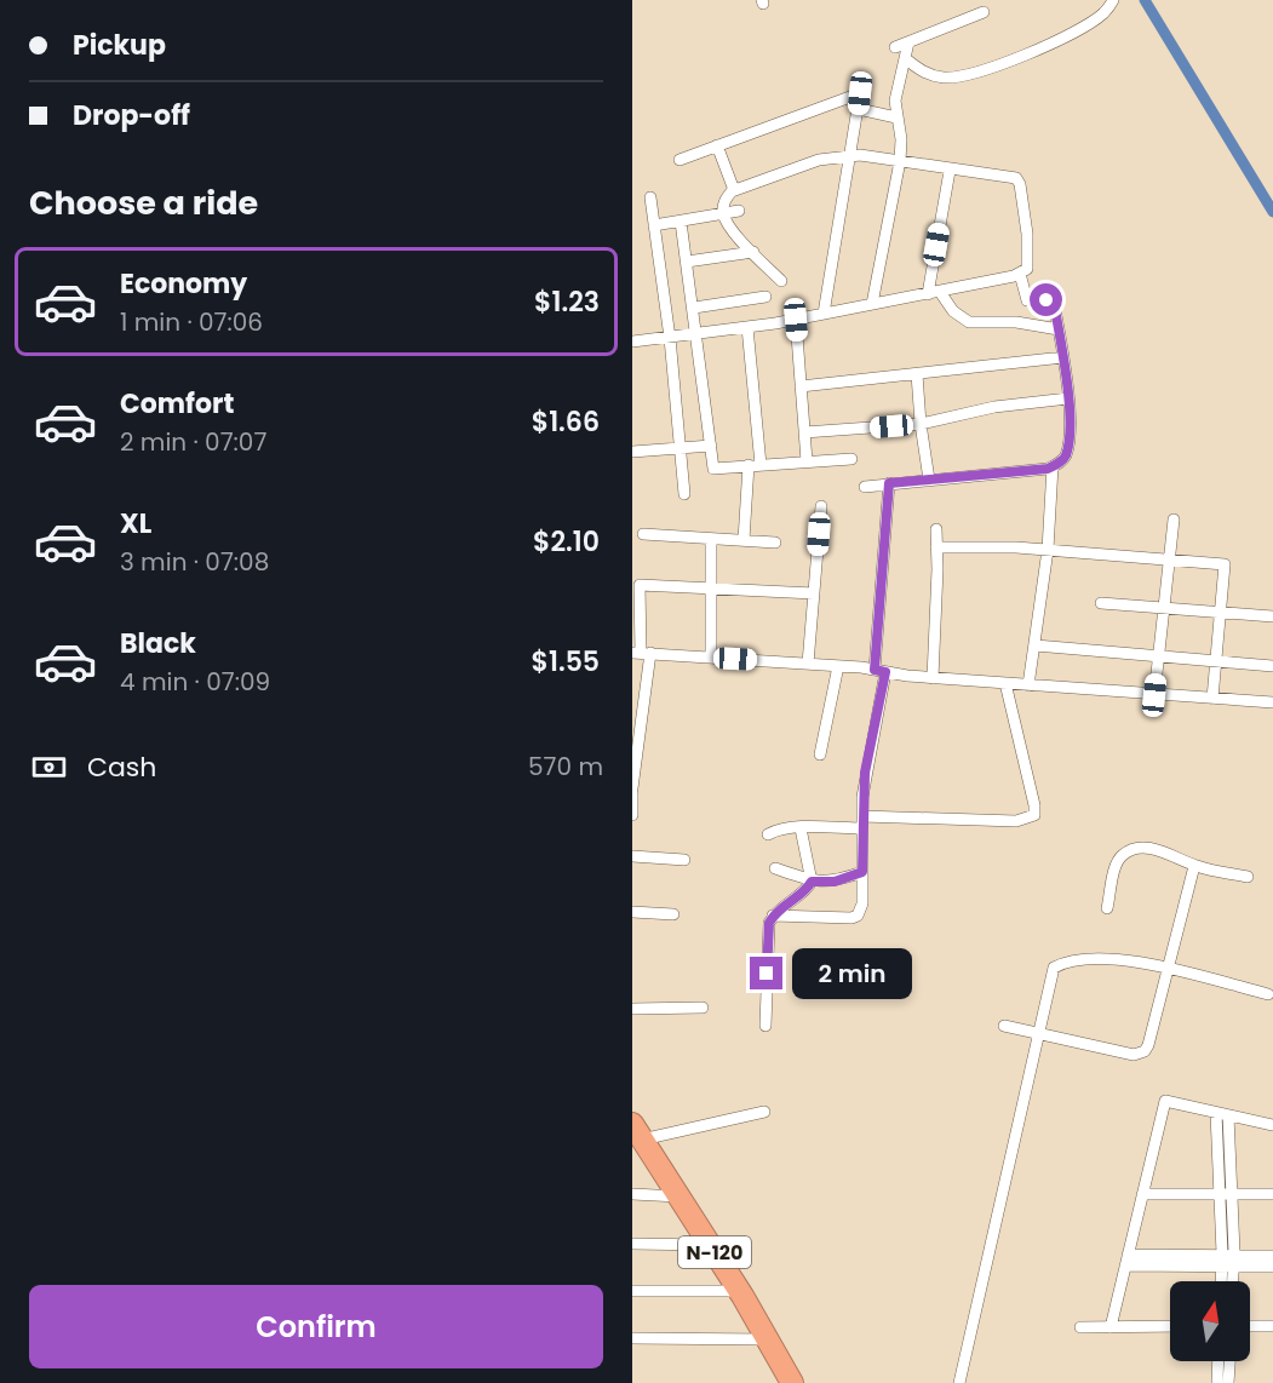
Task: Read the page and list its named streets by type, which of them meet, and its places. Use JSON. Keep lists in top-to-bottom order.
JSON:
{
  "streets": {
    "highway": ["N-120"]
  },
  "north": "top",
  "page": {
    "banner": ["Pickup", "Drop-off"],
    "heading": "Choose a ride",
    "list": [
      {
        "name": "Economy",
        "note": "1 min · 07:06",
        "value": "$1.23"
      },
      {
        "name": "Comfort",
        "note": "2 min · 07:07",
        "value": "$1.66"
      },
      {
        "name": "XL",
        "note": "3 min · 07:08",
        "value": "$2.10"
      },
      {
        "name": "Black",
        "note": "4 min · 07:09",
        "value": "$1.55"
      }
    ],
    "pay": ["Cash", "570 m"],
    "bubble": "2 min",
    "buttons": "Confirm"
  }
}
